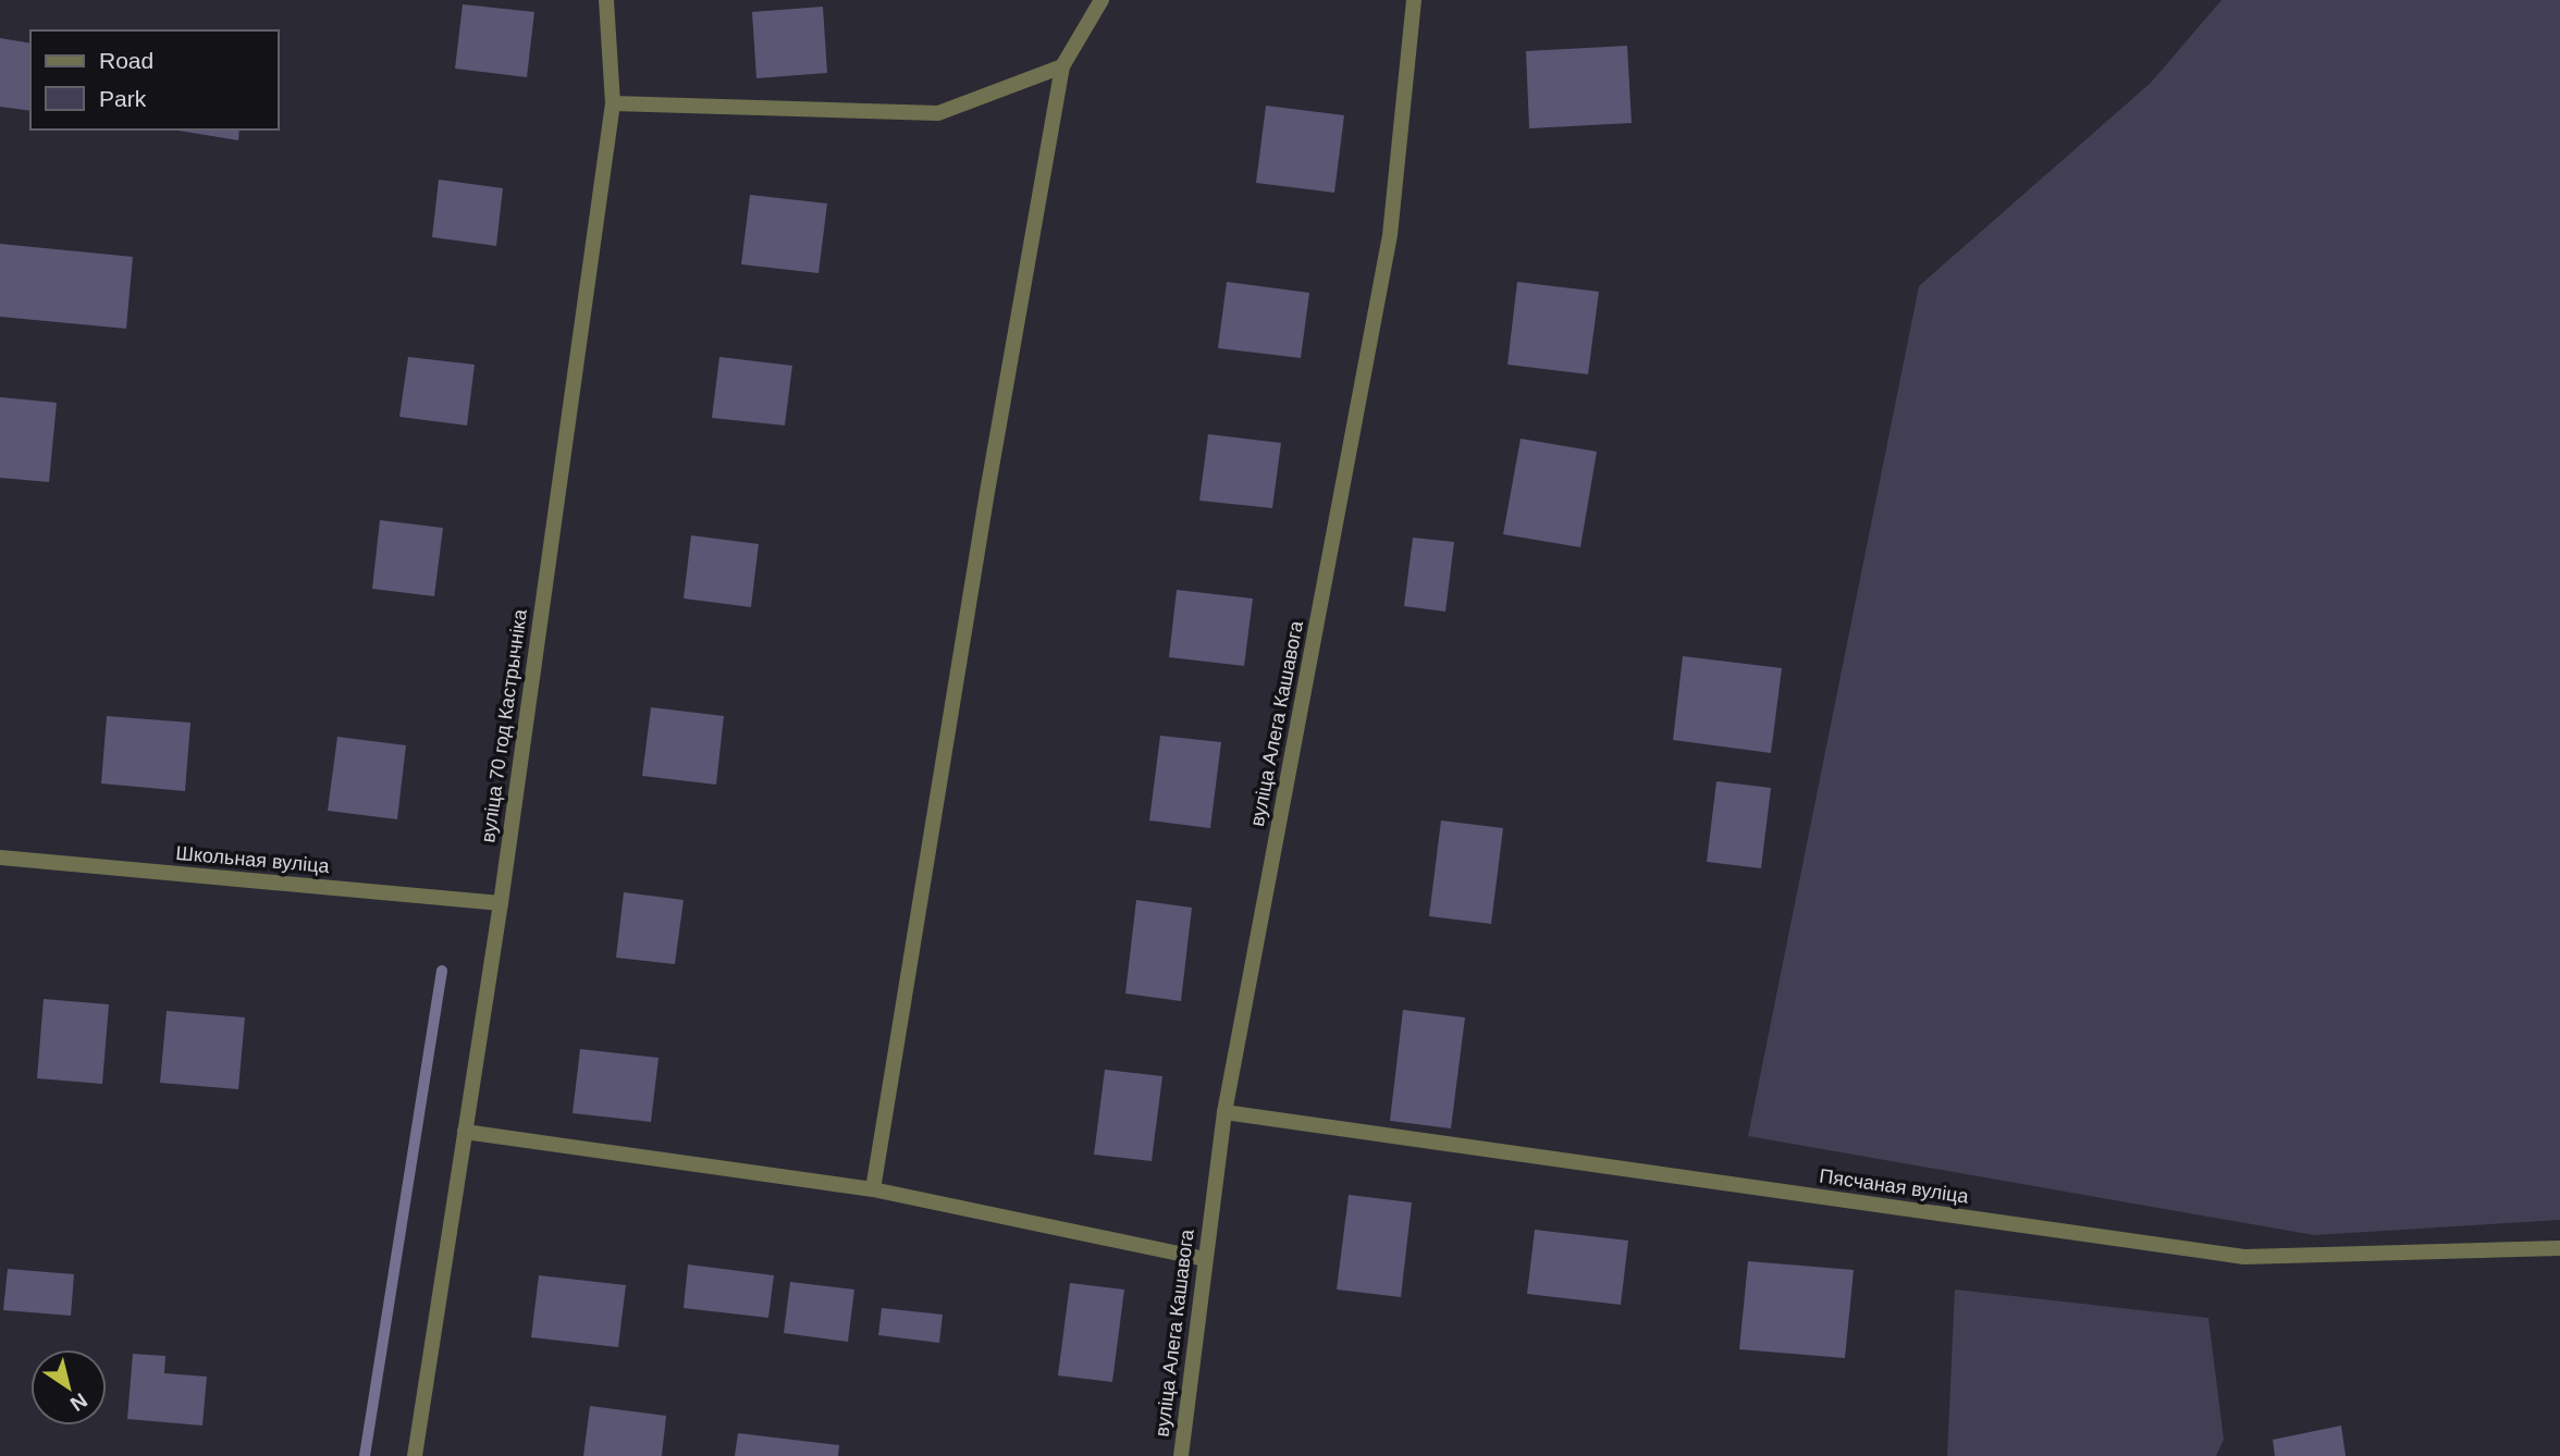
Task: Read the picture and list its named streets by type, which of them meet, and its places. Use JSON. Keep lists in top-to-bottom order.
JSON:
{
  "streets": {
    "street": [
      "вуліца Алега Кашавога",
      "вуліца 70 год Кастрычніка",
      "Школьная вуліца",
      "Пясчаная вуліца"
    ]
  },
  "crossings": [
    ["вуліца Алега Кашавога", "Пясчаная вуліца"],
    ["вуліца 70 год Кастрычніка", "Школьная вуліца"]
  ],
  "legend": ["Road", "Park"],
  "north": "bottom right"
}
